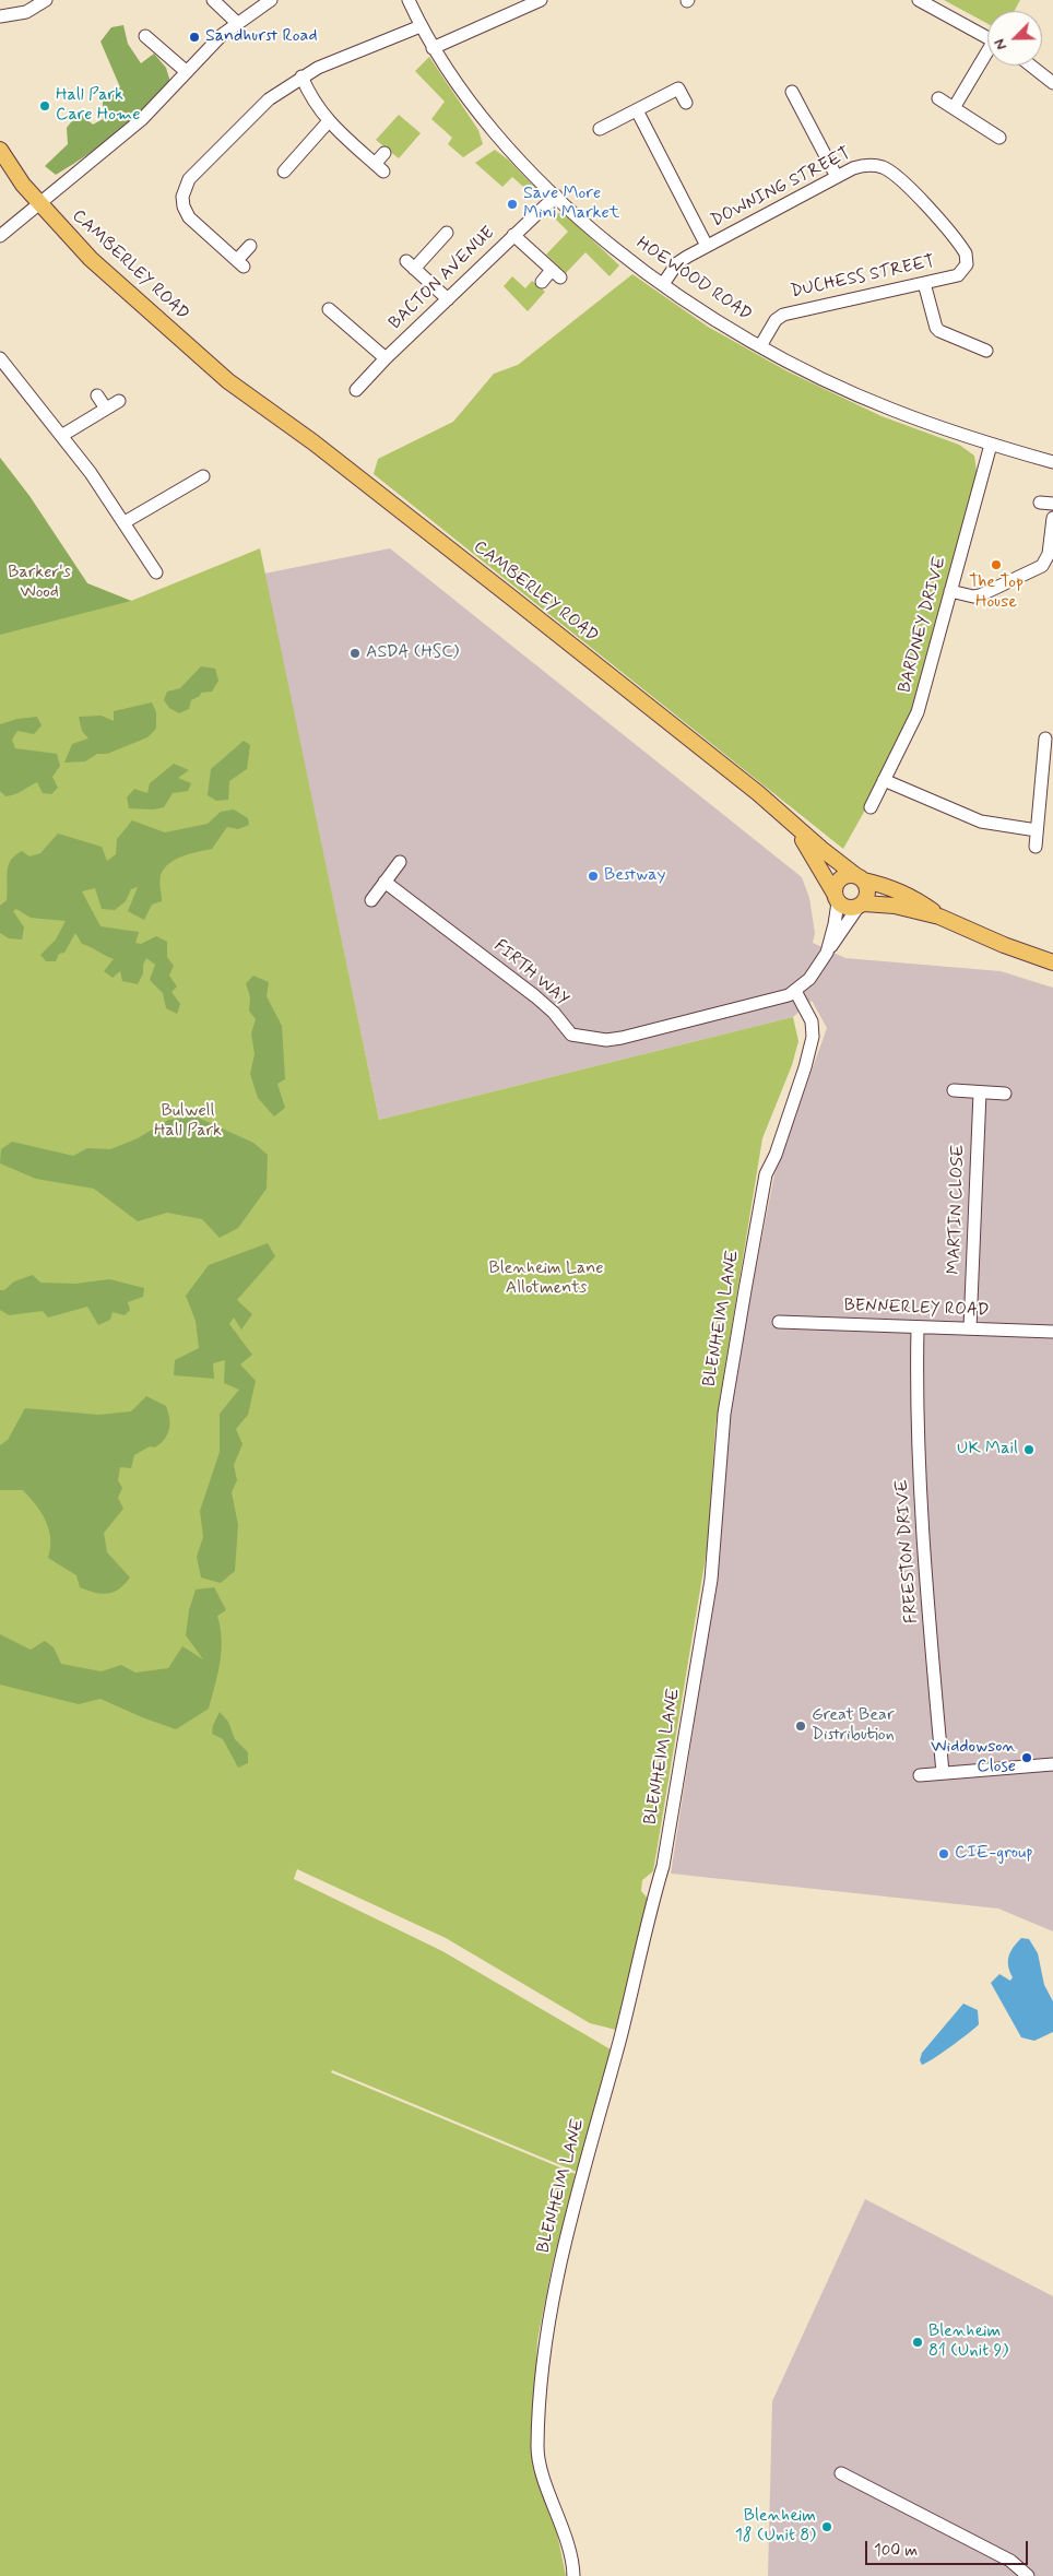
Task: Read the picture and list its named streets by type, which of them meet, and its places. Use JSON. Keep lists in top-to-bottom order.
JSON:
{
  "streets": {
    "main road": ["CAMBERLEY ROAD"],
    "street": [
      "DOWNING STREET",
      "DUCHESS STREET",
      "BACTON AVENUE",
      "HOEWOOD ROAD",
      "BARDNEY DRIVE",
      "FIRTH WAY",
      "MARTIN CLOSE",
      "BENNERLEY ROAD",
      "BLENHEIM LANE",
      "FREESTON DRIVE"
    ]
  },
  "crossings": [
    ["DOWNING STREET", "DUCHESS STREET"],
    ["DOWNING STREET", "HOEWOOD ROAD"],
    ["DUCHESS STREET", "HOEWOOD ROAD"],
    ["BACTON AVENUE", "HOEWOOD ROAD"],
    ["HOEWOOD ROAD", "BARDNEY DRIVE"],
    ["FIRTH WAY", "BLENHEIM LANE"],
    ["MARTIN CLOSE", "BENNERLEY ROAD"],
    ["BENNERLEY ROAD", "FREESTON DRIVE"]
  ],
  "parks": ["Barker's Wood", "Bulwell Hall Park", "Blenheim Lane Allotments"],
  "places": [
    "Sandhurst Road",
    "Hall Park Care Home",
    "Save More Mini Market",
    "The Top House",
    "ASDA (HSC)",
    "Bestway",
    "UK Mail",
    "Great Bear Distribution",
    "Widdowson Close",
    "CIE-group",
    "Blenheim 81 (Unit 9)",
    "Blenheim 18 (Unit 8)"
  ],
  "scale_bar": "100 m",
  "north": "bottom left"
}
